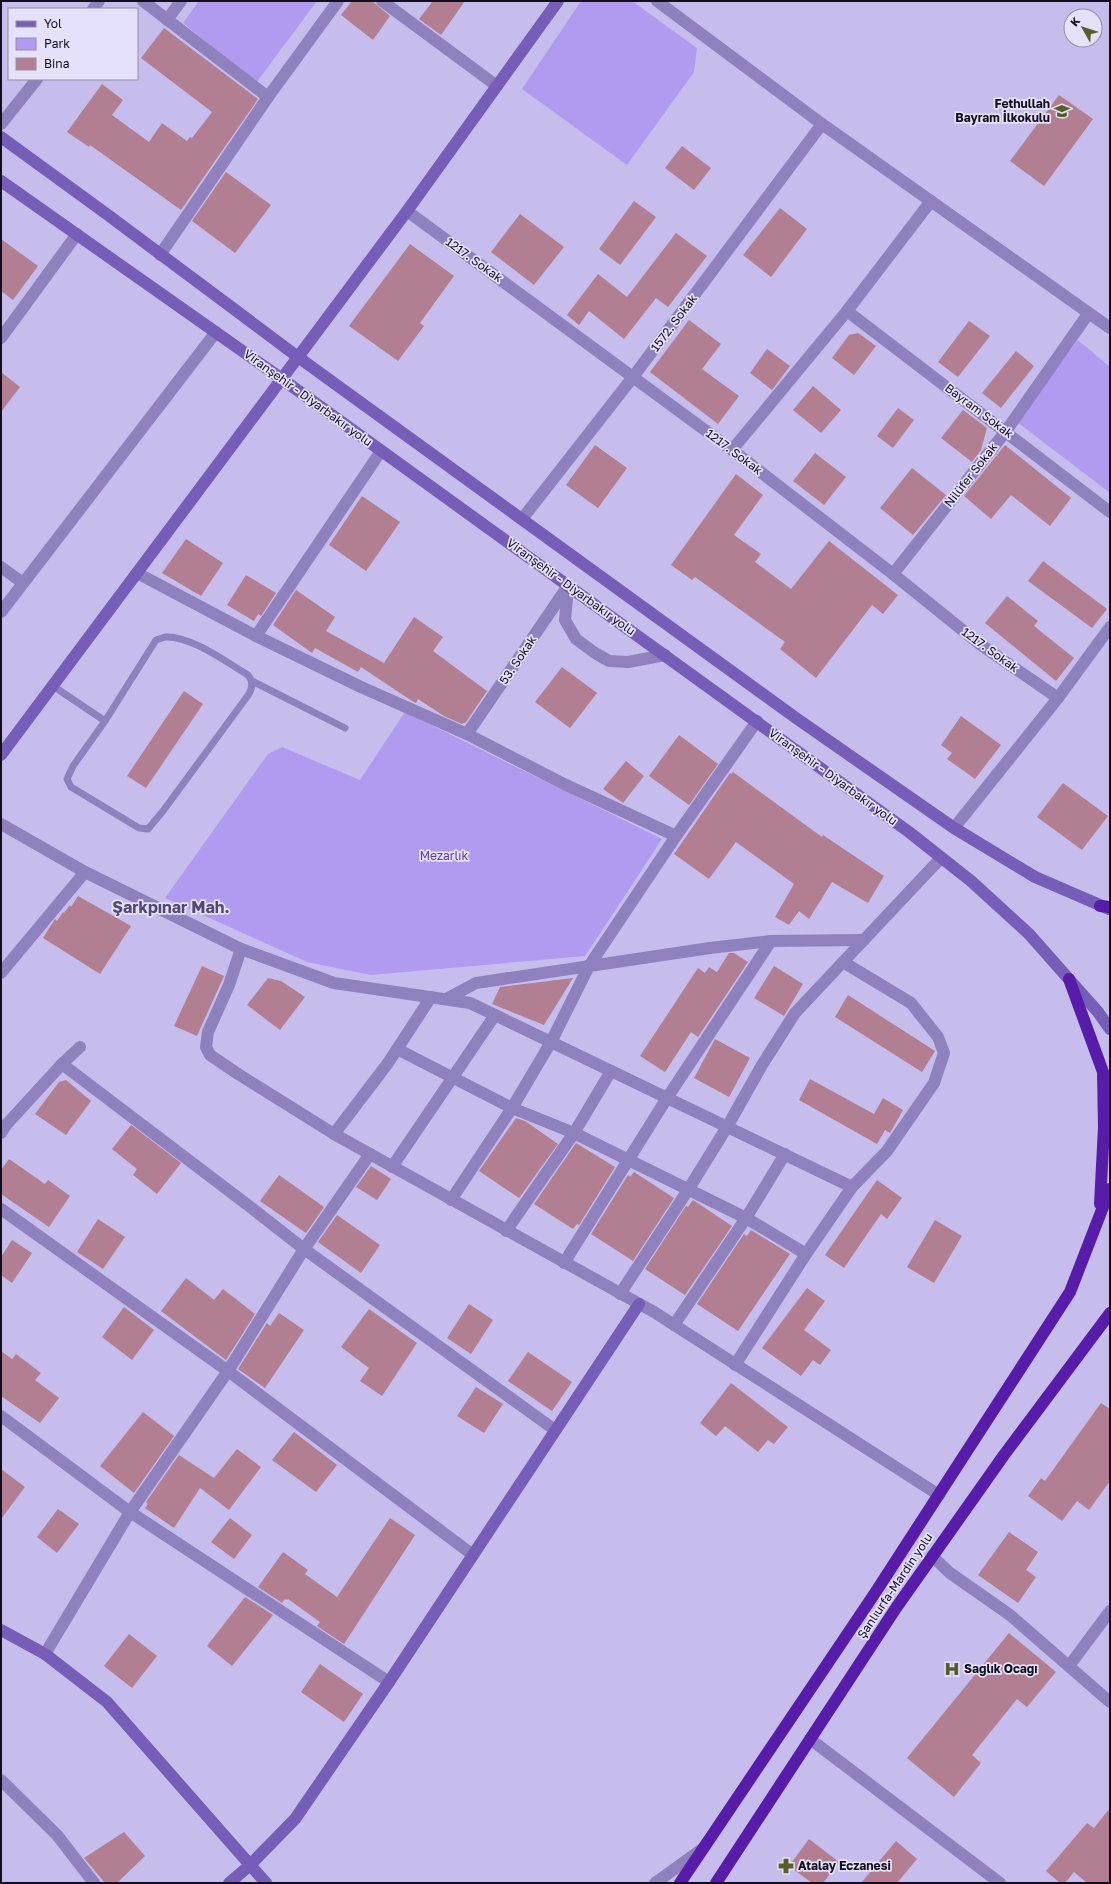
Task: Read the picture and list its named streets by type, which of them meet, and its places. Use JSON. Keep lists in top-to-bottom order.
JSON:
{
  "streets": {
    "highway": ["Şanlıurfa-Mardin yolu"],
    "main road": ["Viranşehir - Diyarbakır yolu"],
    "street": [
      "1217. Sokak",
      "1572. Sokak",
      "Bayram Sokak",
      "Nilüfer Sokak",
      "53. Sokak"
    ]
  },
  "crossings": [
    ["1217. Sokak", "1572. Sokak"],
    ["1217. Sokak", "Nilüfer Sokak"],
    ["Viranşehir - Diyarbakır yolu", "53. Sokak"],
    ["Bayram Sokak", "Nilüfer Sokak"]
  ],
  "districts": ["Şarkpınar Mah."],
  "parks": ["Mezarlık"],
  "places": {
    "school or university": ["Fethullah Bayram İlkokulu"],
    "hospital": ["Saglık Ocagı"],
    "pharmacy": ["Atalay Eczanesi"]
  },
  "legend": ["Yol", "Park", "Bina"],
  "north": "top left"
}
